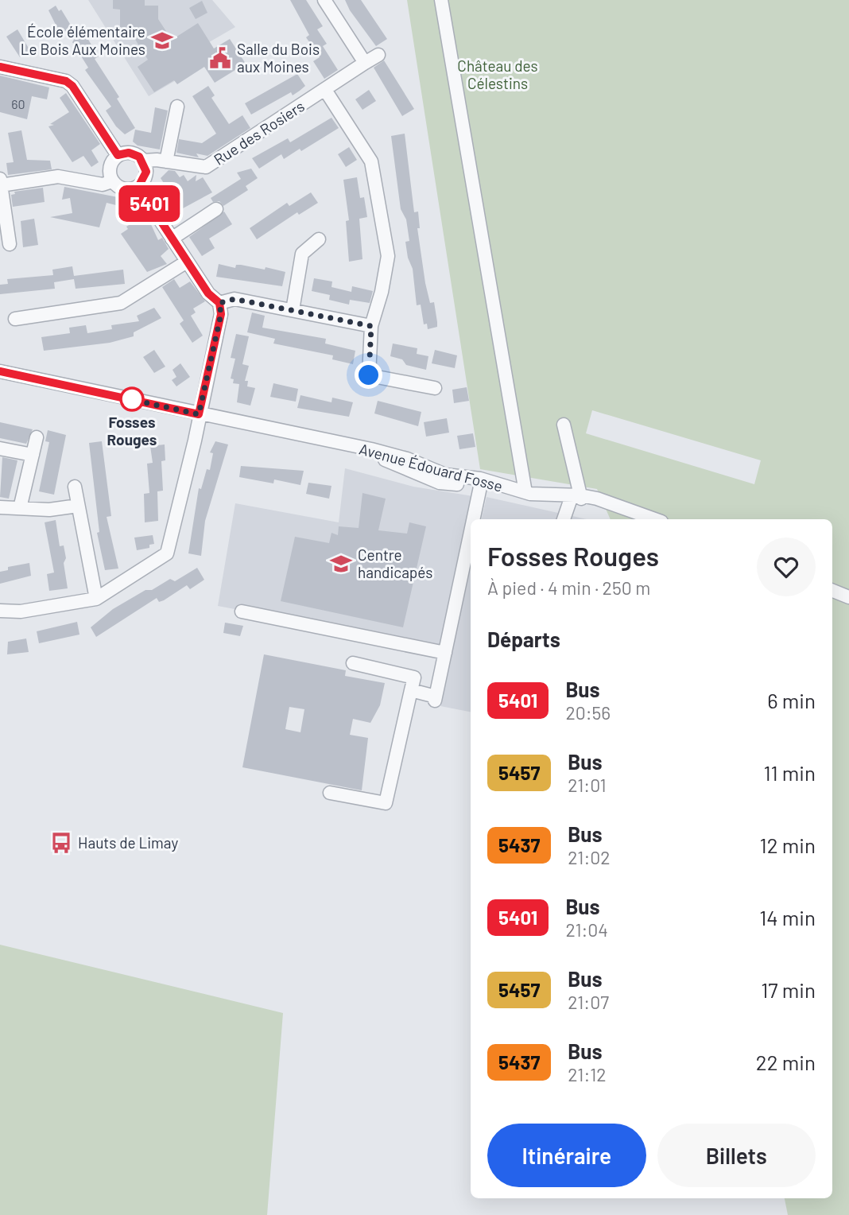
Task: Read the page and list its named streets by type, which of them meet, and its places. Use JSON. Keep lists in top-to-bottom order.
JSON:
{
  "streets": {
    "street": ["Rue des Rosiers", "Avenue Édouard Fosse"]
  },
  "parks": ["Château des Célestins"],
  "places": {
    "school or university": ["École élémentaire Le Bois Aux Moines", "Centre handicapés"],
    "public building": ["Salle du Bois aux Moines"],
    "other": ["Fosses Rouges"],
    "bus stop": ["Hauts de Limay"]
  },
  "lines": ["bus line 5401"],
  "house_numbers": ["60"],
  "page": {
    "on_map": "5401",
    "heading": [
      ["Fosses Rouges", "À pied · 4 min · 250 m"],
      "Départs"
    ],
    "list": [
      {
        "mark": "5401",
        "name": "Bus",
        "note": "20:56",
        "value": "6 min"
      },
      {
        "mark": "5457",
        "name": "Bus",
        "note": "21:01",
        "value": "11 min"
      },
      {
        "mark": "5437",
        "name": "Bus",
        "note": "21:02",
        "value": "12 min"
      },
      {
        "mark": "5401",
        "name": "Bus",
        "note": "21:04",
        "value": "14 min"
      },
      {
        "mark": "5457",
        "name": "Bus",
        "note": "21:07",
        "value": "17 min"
      },
      {
        "mark": "5437",
        "name": "Bus",
        "note": "21:12",
        "value": "22 min"
      }
    ],
    "buttons": ["Itinéraire", "Billets"]
  }
}
